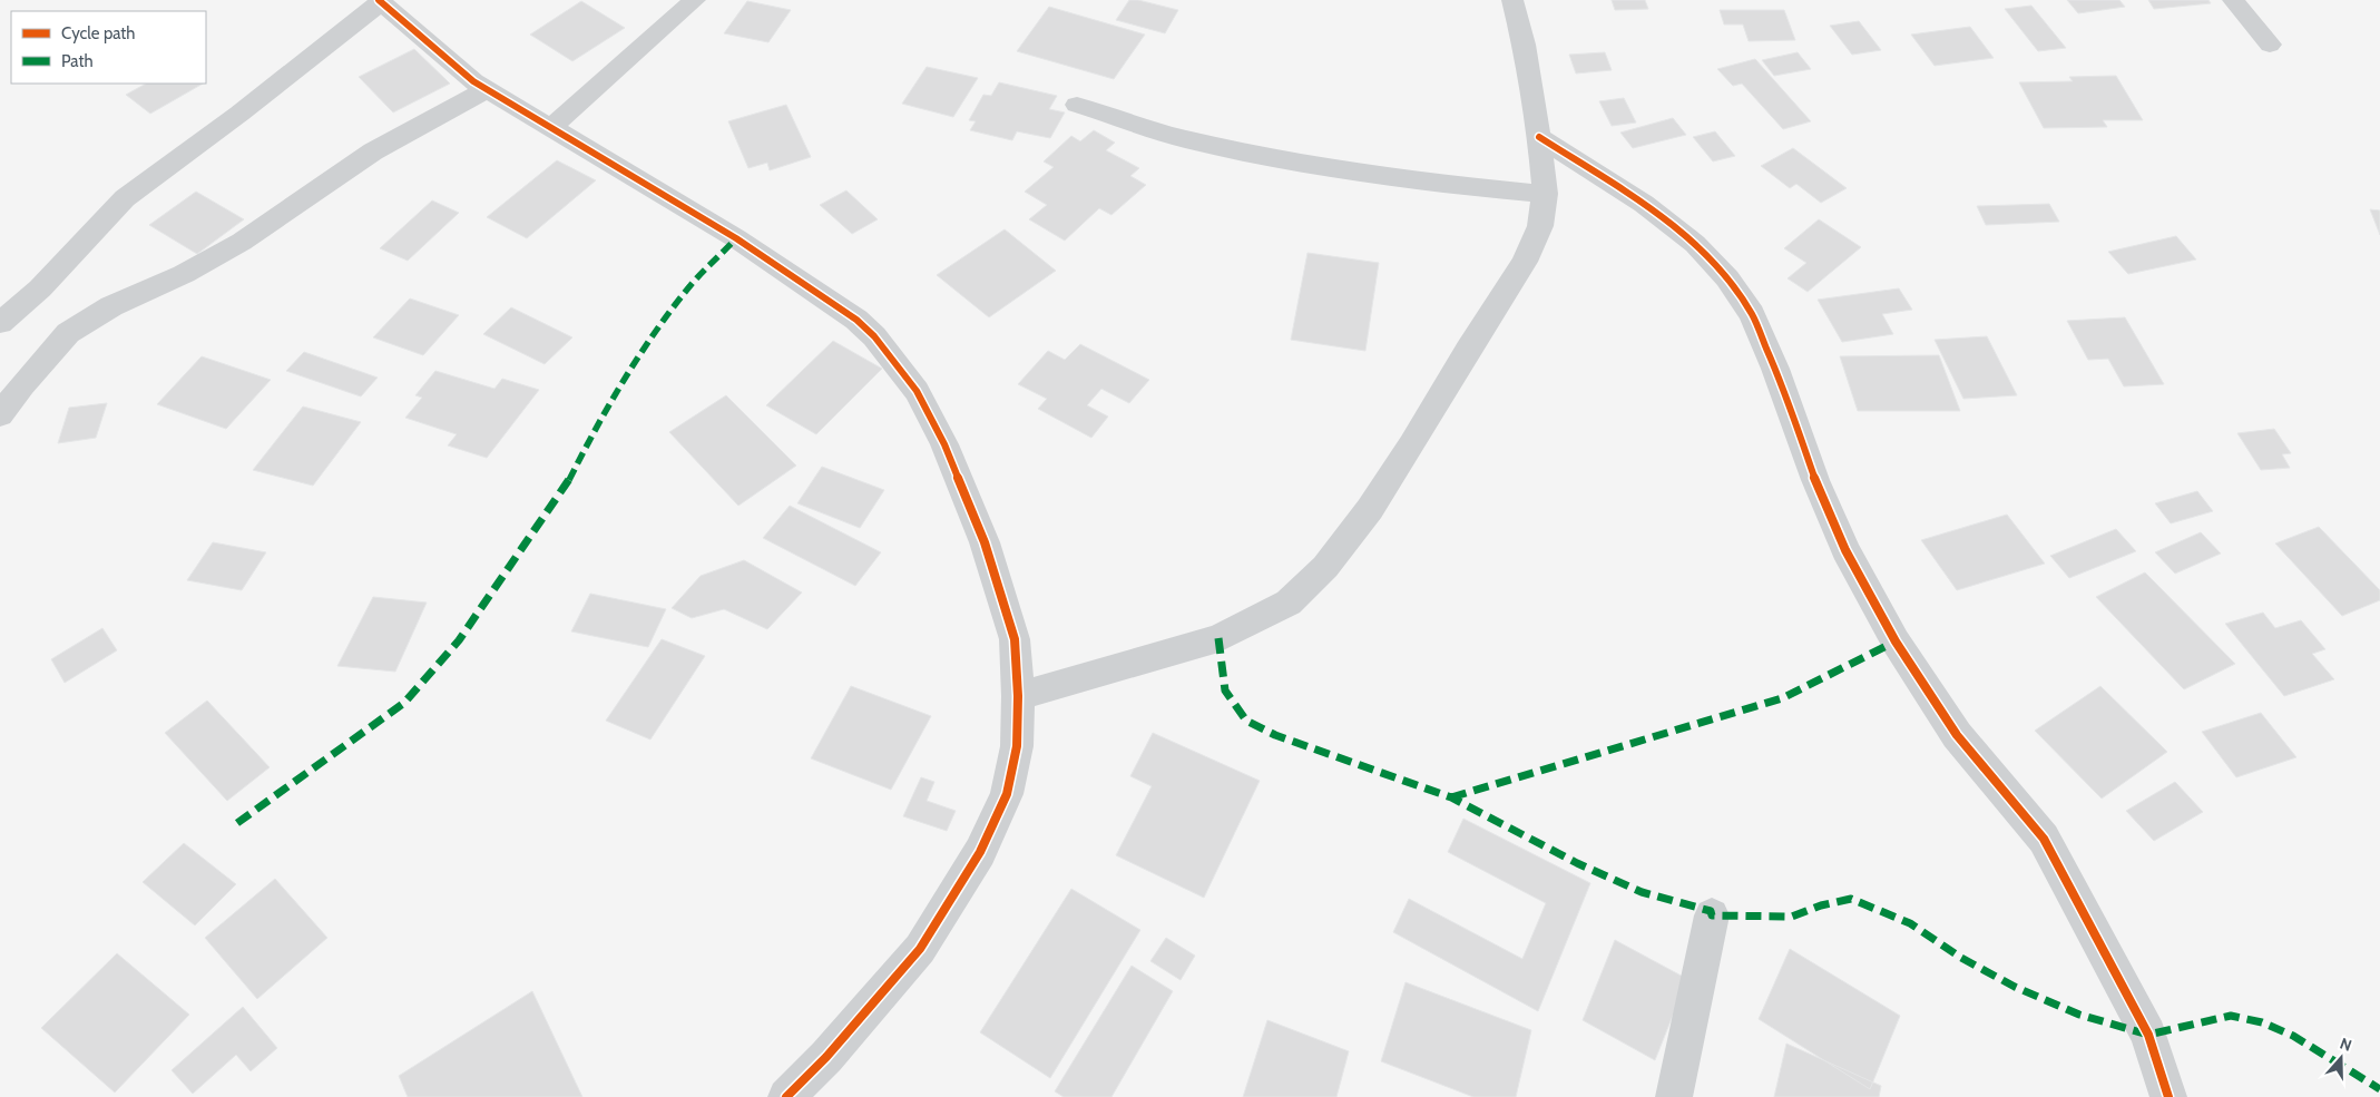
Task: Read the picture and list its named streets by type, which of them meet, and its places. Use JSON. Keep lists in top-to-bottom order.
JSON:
{
  "legend": ["Cycle path", "Path"],
  "north": "top"
}
